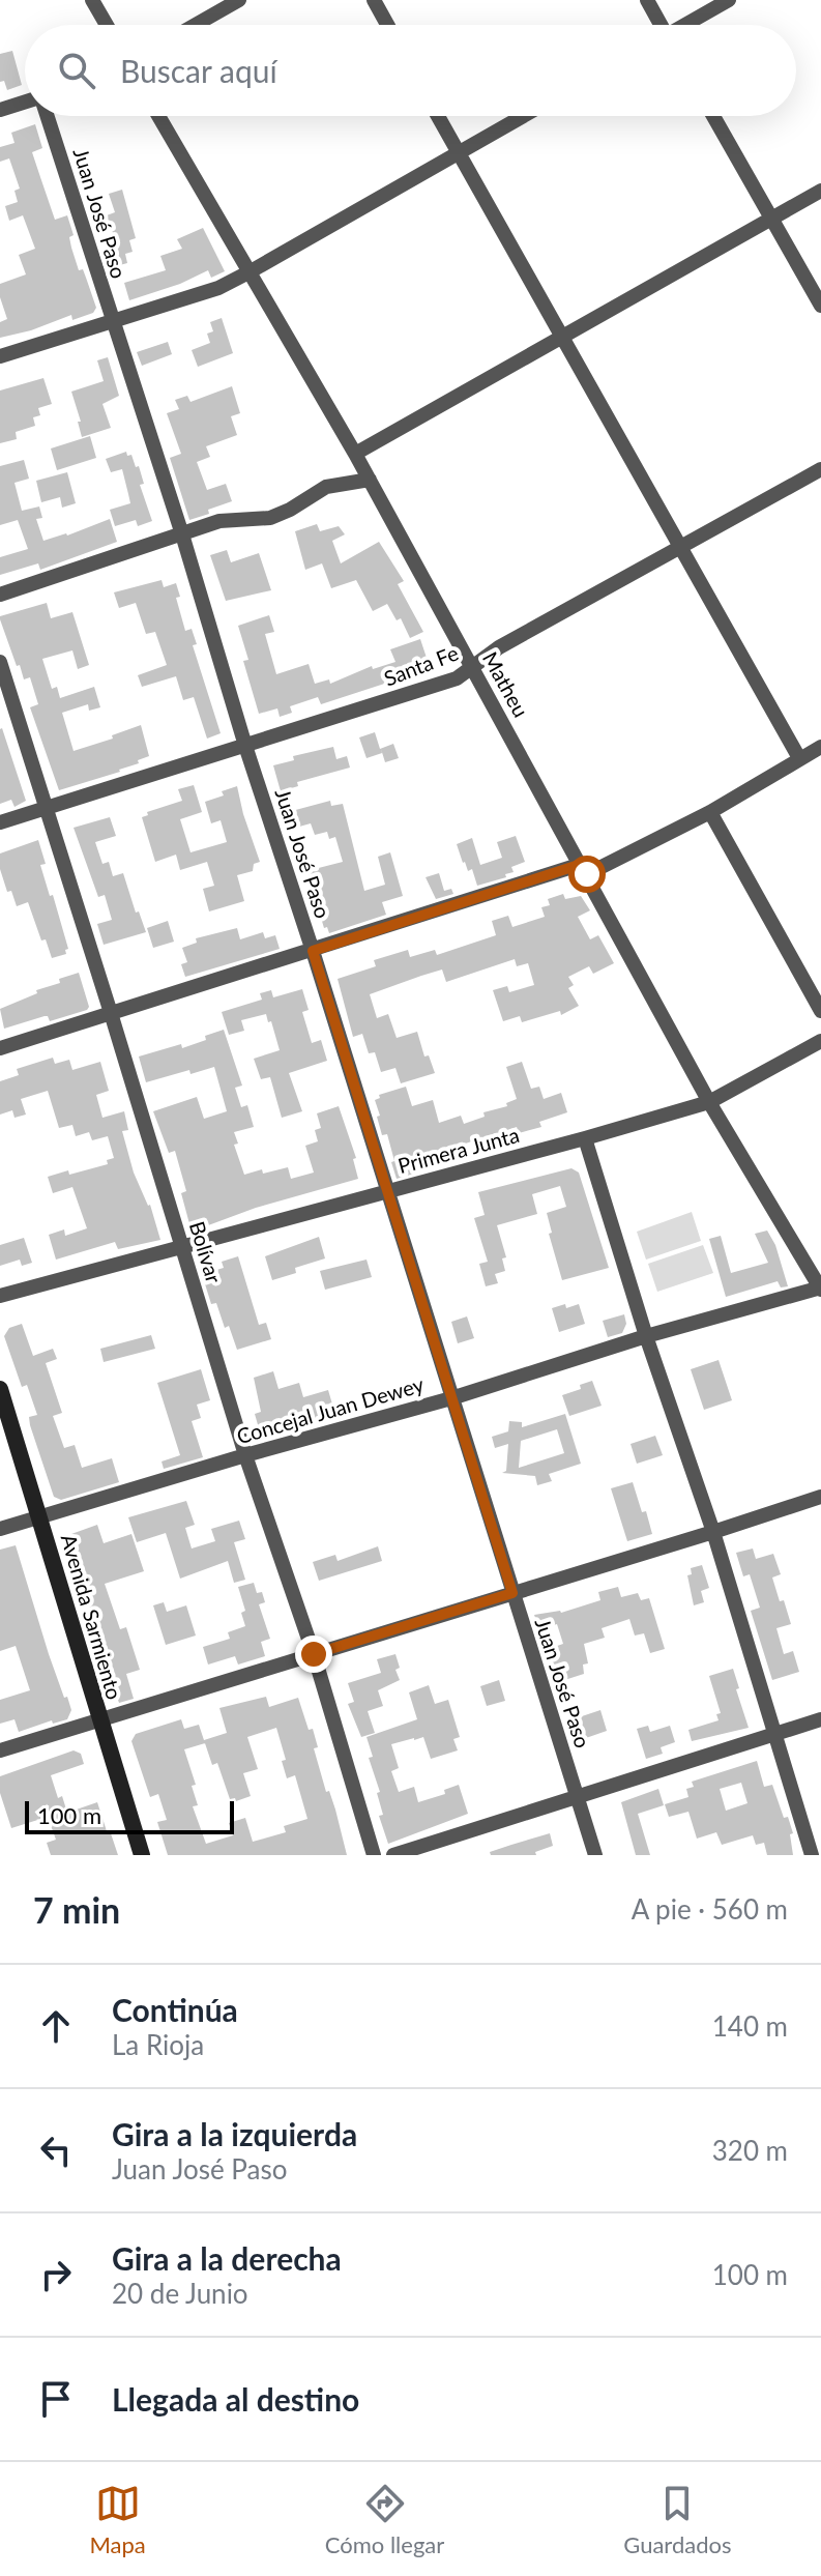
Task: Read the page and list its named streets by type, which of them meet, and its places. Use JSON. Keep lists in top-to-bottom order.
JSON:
{
  "streets": {
    "main road": ["Avenida Sarmiento"],
    "street": [
      "Juan José Paso",
      "Santa Fe",
      "Matheu",
      "Primera Junta",
      "Bolívar",
      "Concejal Juan Dewey"
    ]
  },
  "crossings": [
    ["Juan José Paso", "Santa Fe"],
    ["Juan José Paso", "Primera Junta"],
    ["Juan José Paso", "Concejal Juan Dewey"],
    ["Santa Fe", "Matheu"],
    ["Santa Fe", "Bolívar"],
    ["Matheu", "Primera Junta"],
    ["Matheu", "Concejal Juan Dewey"],
    ["Primera Junta", "Bolívar"],
    ["Bolívar", "Concejal Juan Dewey"],
    ["Concejal Juan Dewey", "Avenida Sarmiento"]
  ],
  "scale_bar": "100 m",
  "page": {
    "search": "Buscar aquí",
    "scale": "100 m",
    "heading": ["7 min", "A pie · 560 m"],
    "list": [
      ["Continúa", "La Rioja", "140 m"],
      ["Gira a la izquierda", "Juan José Paso", "320 m"],
      ["Gira a la derecha", "20 de Junio", "100 m"],
      "Llegada al destino"
    ],
    "nav": ["Mapa", "Cómo llegar", "Guardados"]
  }
}
